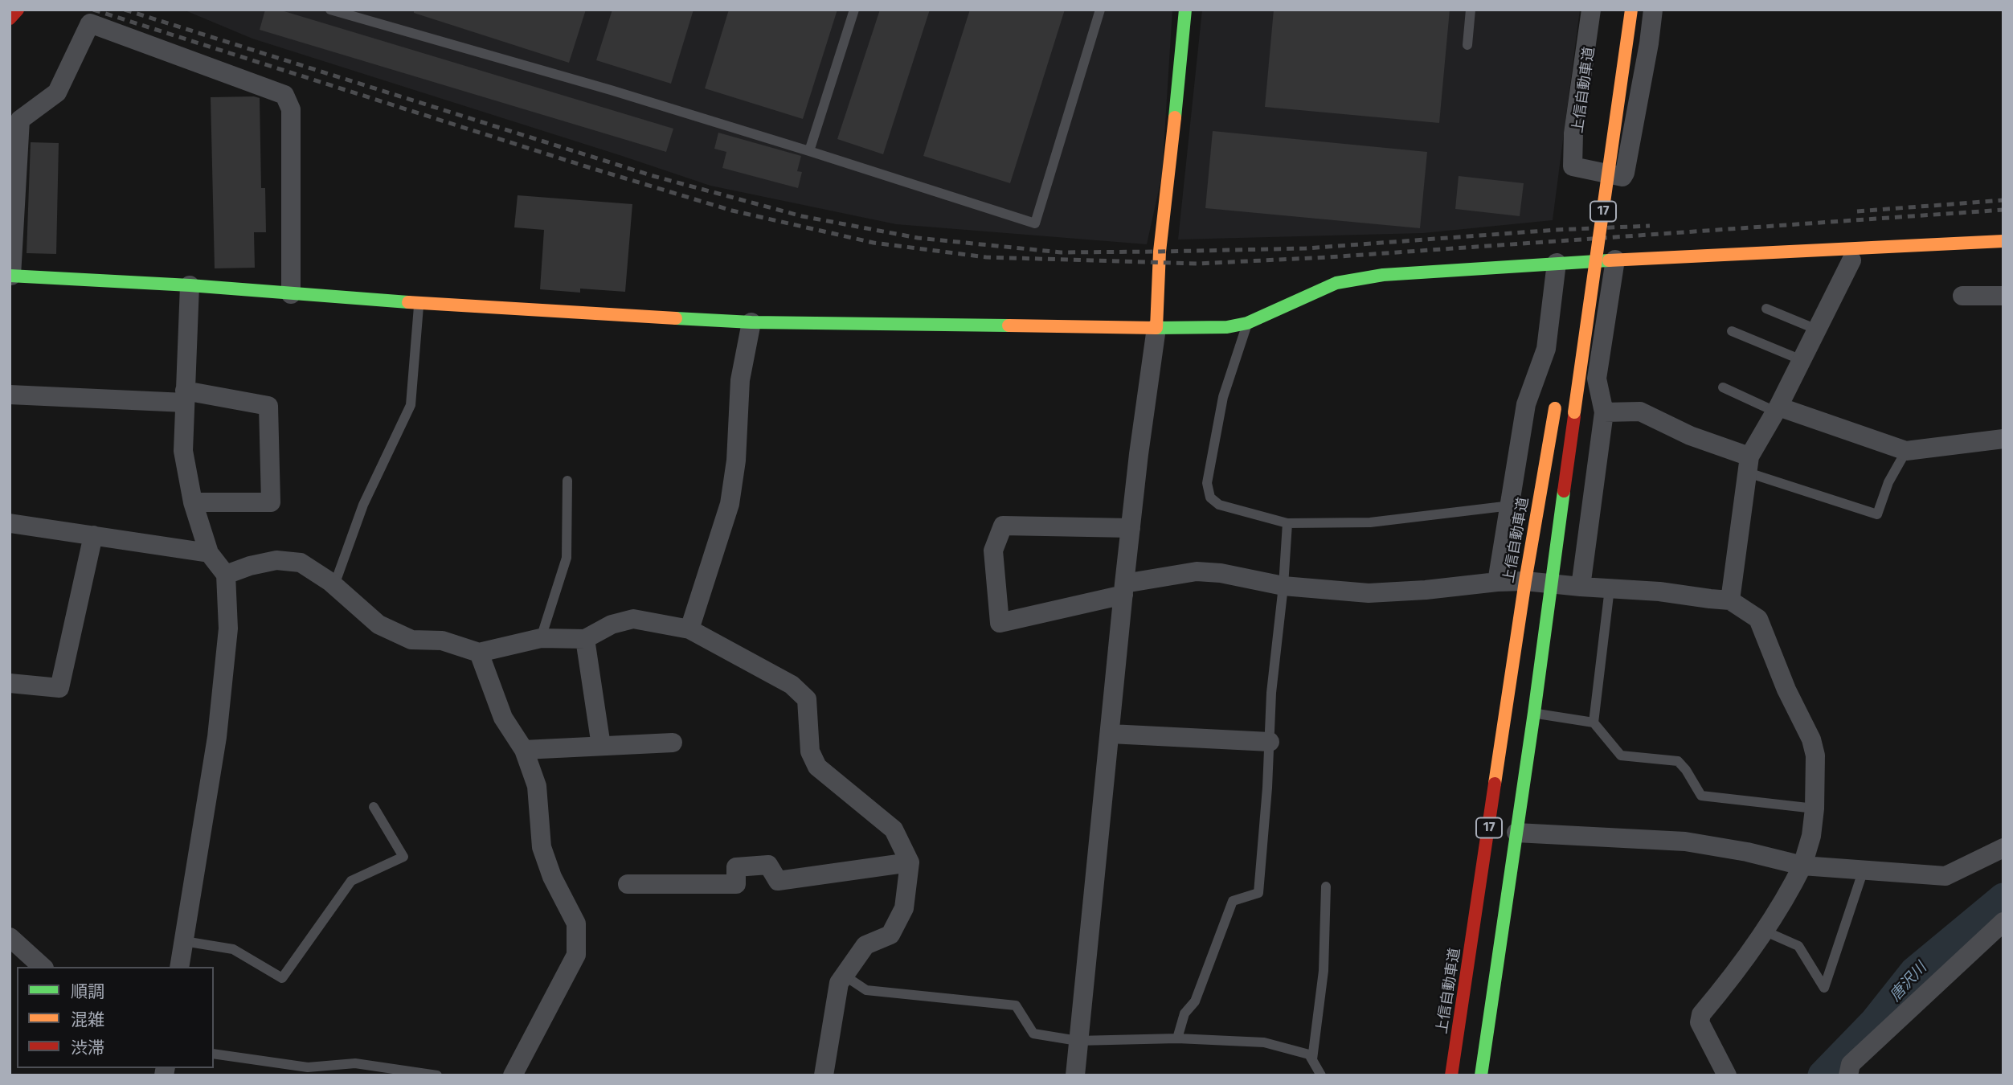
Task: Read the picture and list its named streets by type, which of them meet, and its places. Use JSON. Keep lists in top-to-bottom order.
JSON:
{
  "streets": {
    "main road": ["上信自動車道", "17"]
  },
  "water": ["唐沢川"],
  "legend": ["順調", "混雑", "渋滞"]
}
